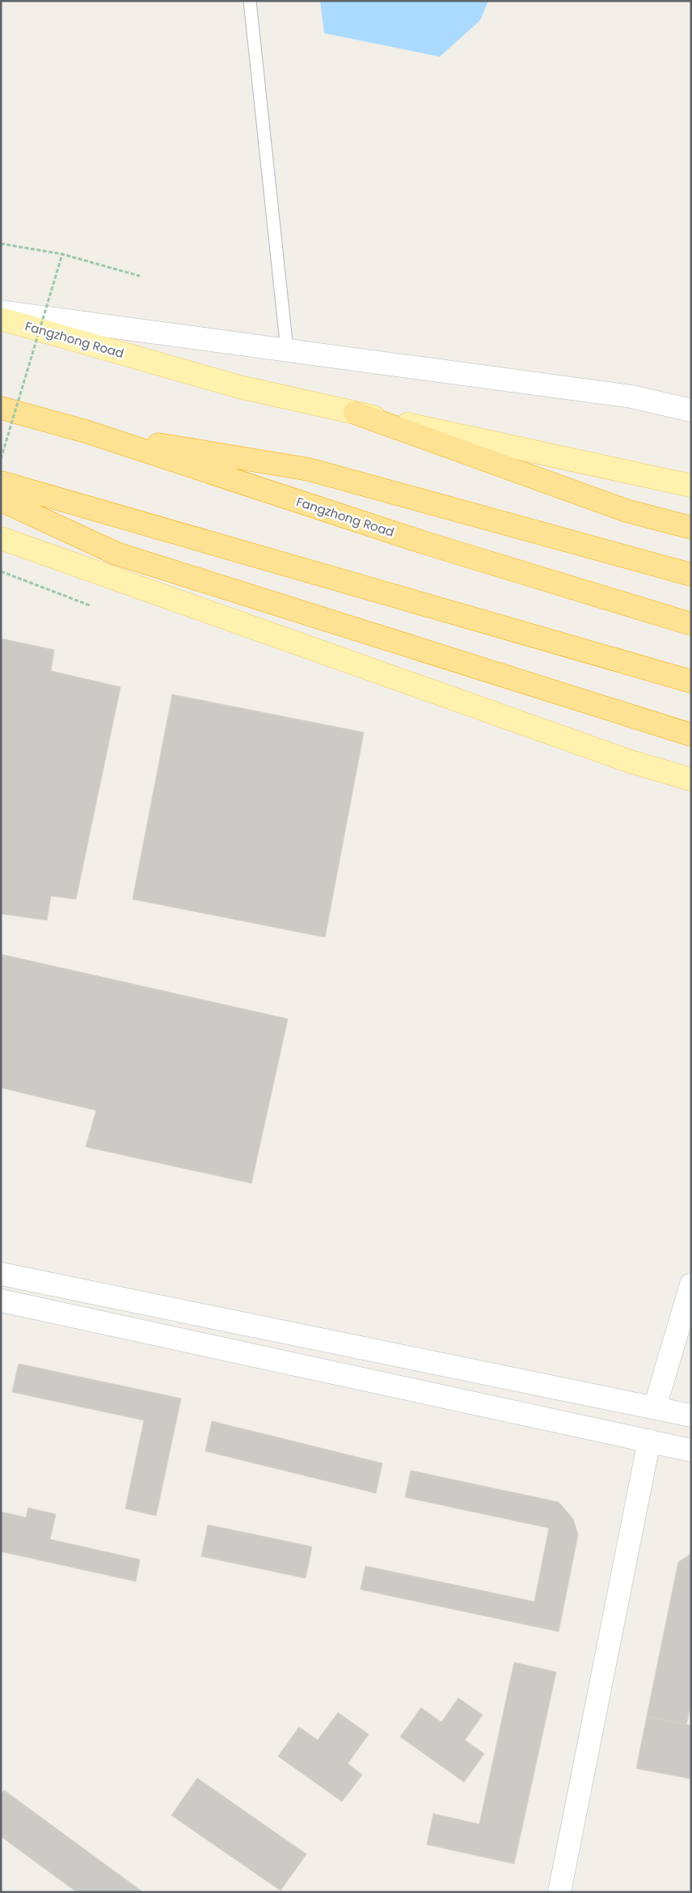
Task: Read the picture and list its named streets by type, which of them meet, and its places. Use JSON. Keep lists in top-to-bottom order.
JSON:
{
  "streets": {
    "highway": ["Fangzhong Road"]
  }
}
